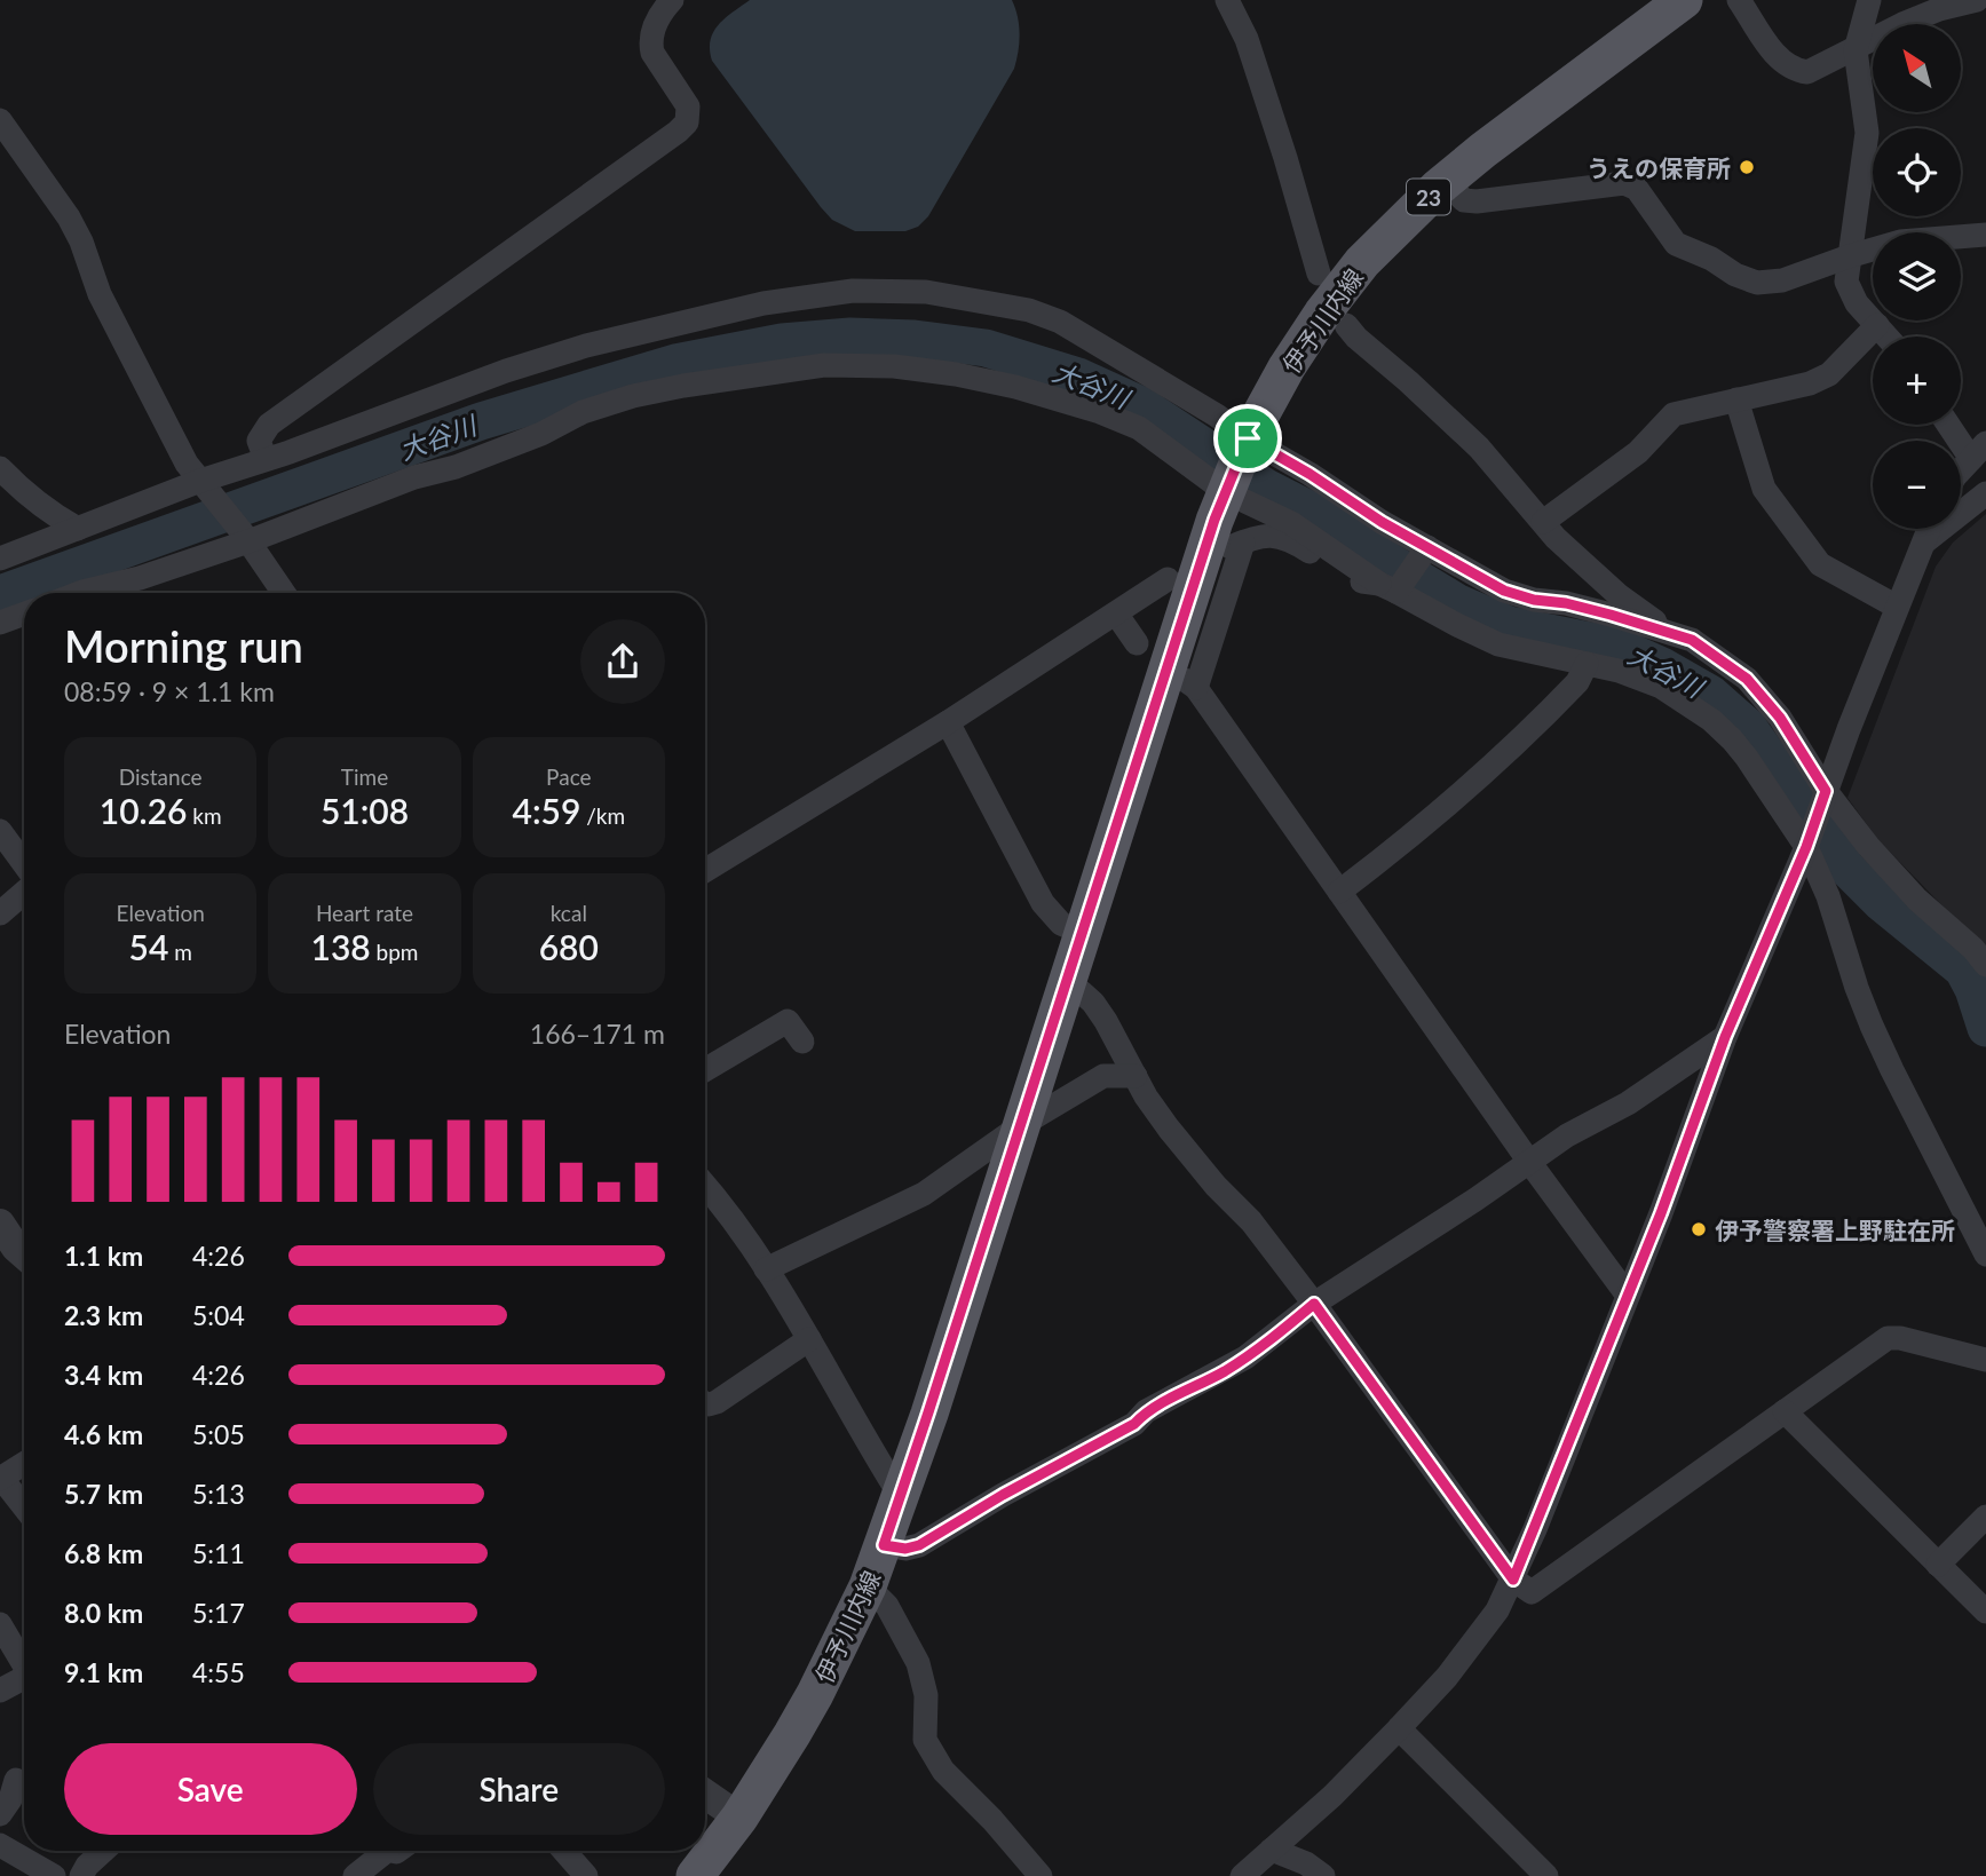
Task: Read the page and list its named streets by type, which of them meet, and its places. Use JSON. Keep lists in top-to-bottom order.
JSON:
{
  "streets": {
    "main road": ["23", "伊予川内線"]
  },
  "water": ["大谷川"],
  "places": ["うえの保育所", "伊予警察署上野駐在所"],
  "north": "top left",
  "page": {
    "map_buttons": ["+", "−"],
    "heading": ["Morning run", "08:59 · 9 × 1.1 km"],
    "stats": [
      ["Distance", "10.26 km"],
      ["Time", "51:08"],
      ["Pace", "4:59 /km"],
      ["Elevation", "54 m"],
      ["Heart rate", "138 bpm"],
      ["kcal", "680"]
    ],
    "chart": ["Elevation", "166–171 m"],
    "list": [
      {
        "name": "1.1 km",
        "note": "4:26"
      },
      {
        "name": "2.3 km",
        "note": "5:04"
      },
      {
        "name": "3.4 km",
        "note": "4:26"
      },
      {
        "name": "4.6 km",
        "note": "5:05"
      },
      {
        "name": "5.7 km",
        "note": "5:13"
      },
      {
        "name": "6.8 km",
        "note": "5:11"
      },
      {
        "name": "8.0 km",
        "note": "5:17"
      },
      {
        "name": "9.1 km",
        "note": "4:55"
      }
    ],
    "buttons": ["Save", "Share"]
  }
}
